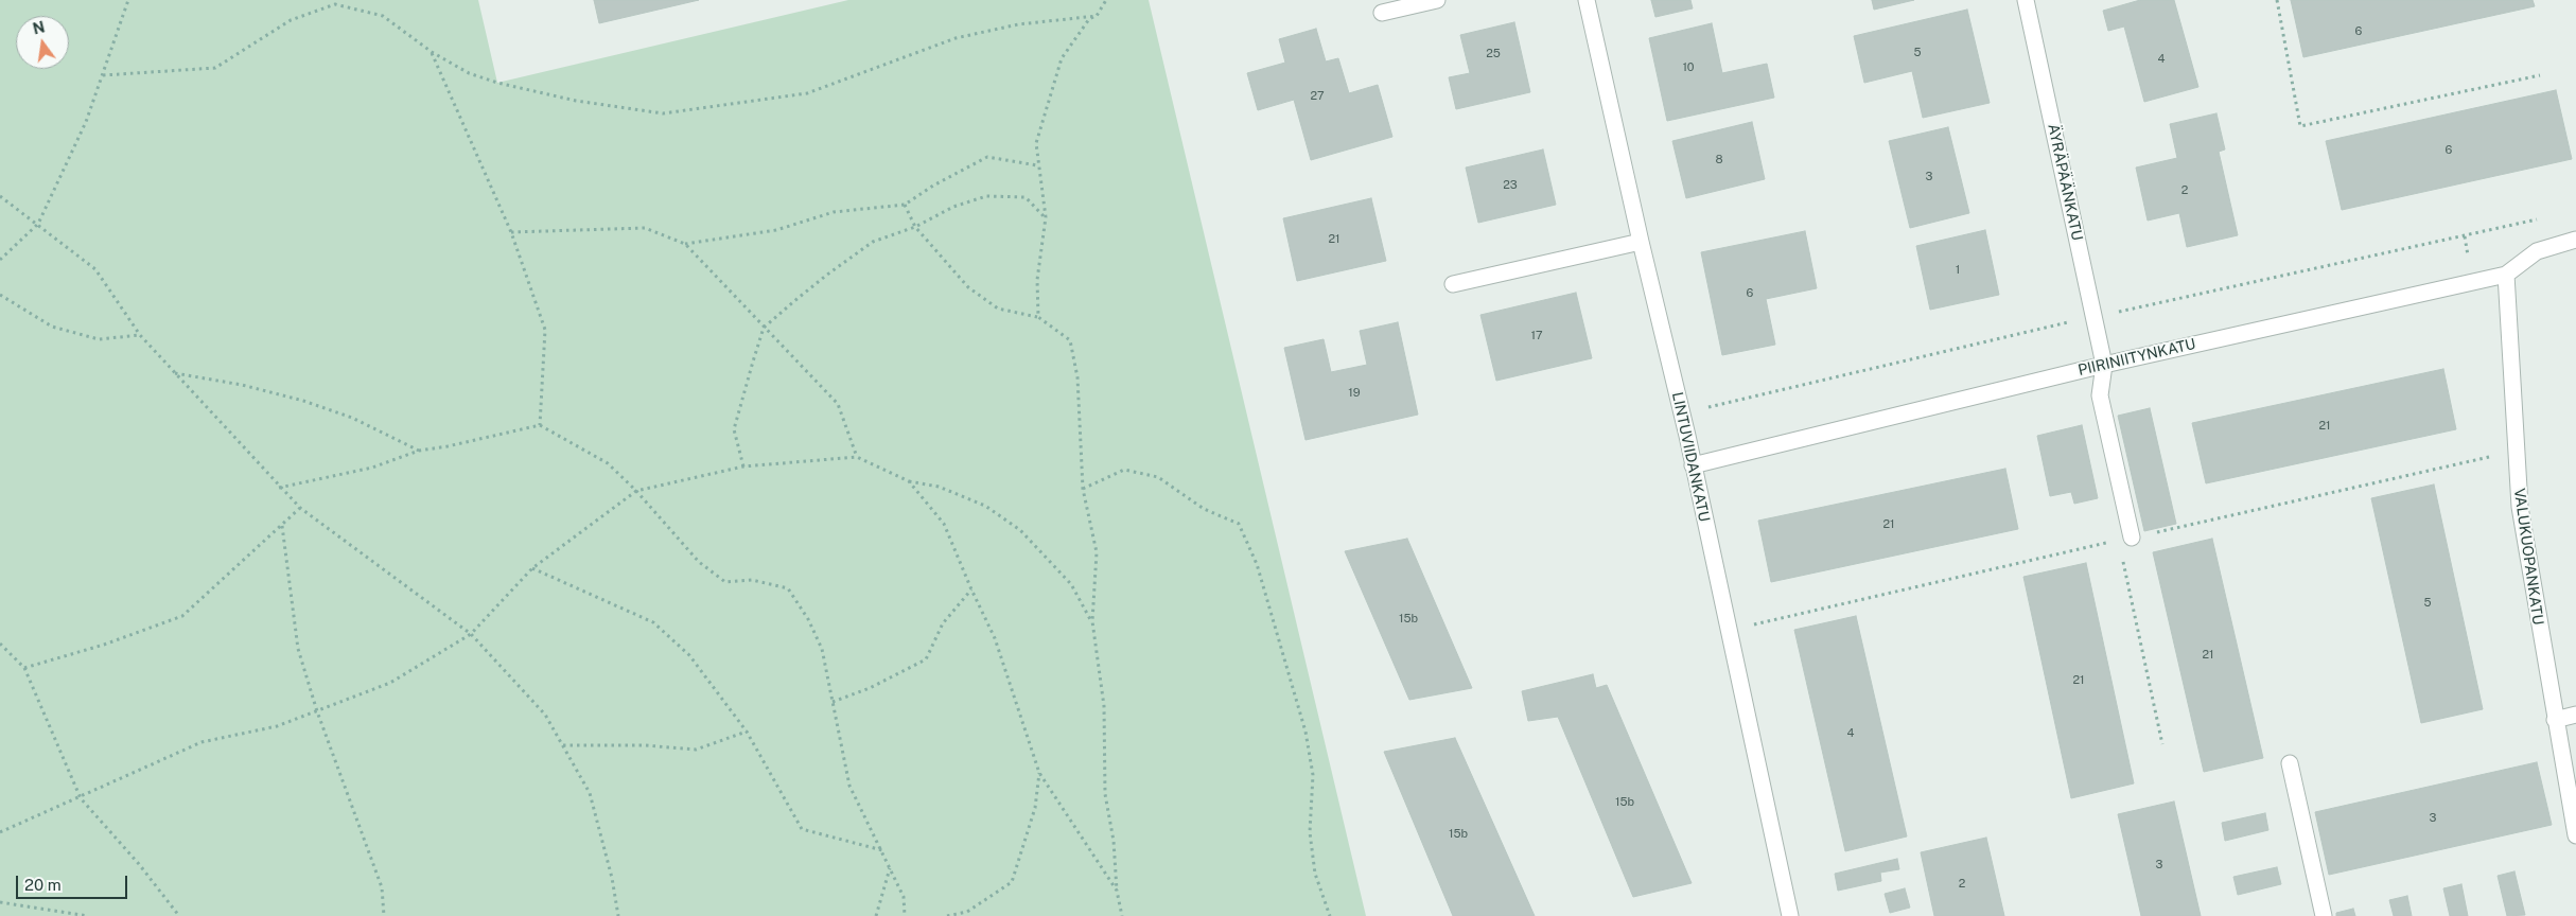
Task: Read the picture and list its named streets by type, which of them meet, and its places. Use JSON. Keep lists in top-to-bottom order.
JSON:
{
  "streets": {
    "street": [
      "ÄYRÄPÄÄNKATU",
      "PIIRINIITYNKATU",
      "LINTUVIIDANKATU",
      "VALUKUOPANKATU"
    ]
  },
  "crossings": [
    ["ÄYRÄPÄÄNKATU", "PIIRINIITYNKATU"],
    ["PIIRINIITYNKATU", "LINTUVIIDANKATU"],
    ["PIIRINIITYNKATU", "VALUKUOPANKATU"]
  ],
  "house_numbers": [
    "6",
    "5",
    "25",
    "4",
    "10",
    "27",
    "6",
    "8",
    "3",
    "23",
    "2",
    "21",
    "1",
    "6",
    "17",
    "19",
    "21",
    "21",
    "5",
    "15b",
    "21",
    "21",
    "4",
    "15b",
    "3",
    "15b",
    "3",
    "2"
  ],
  "scale_bar": "20 m",
  "north": "top"
}
